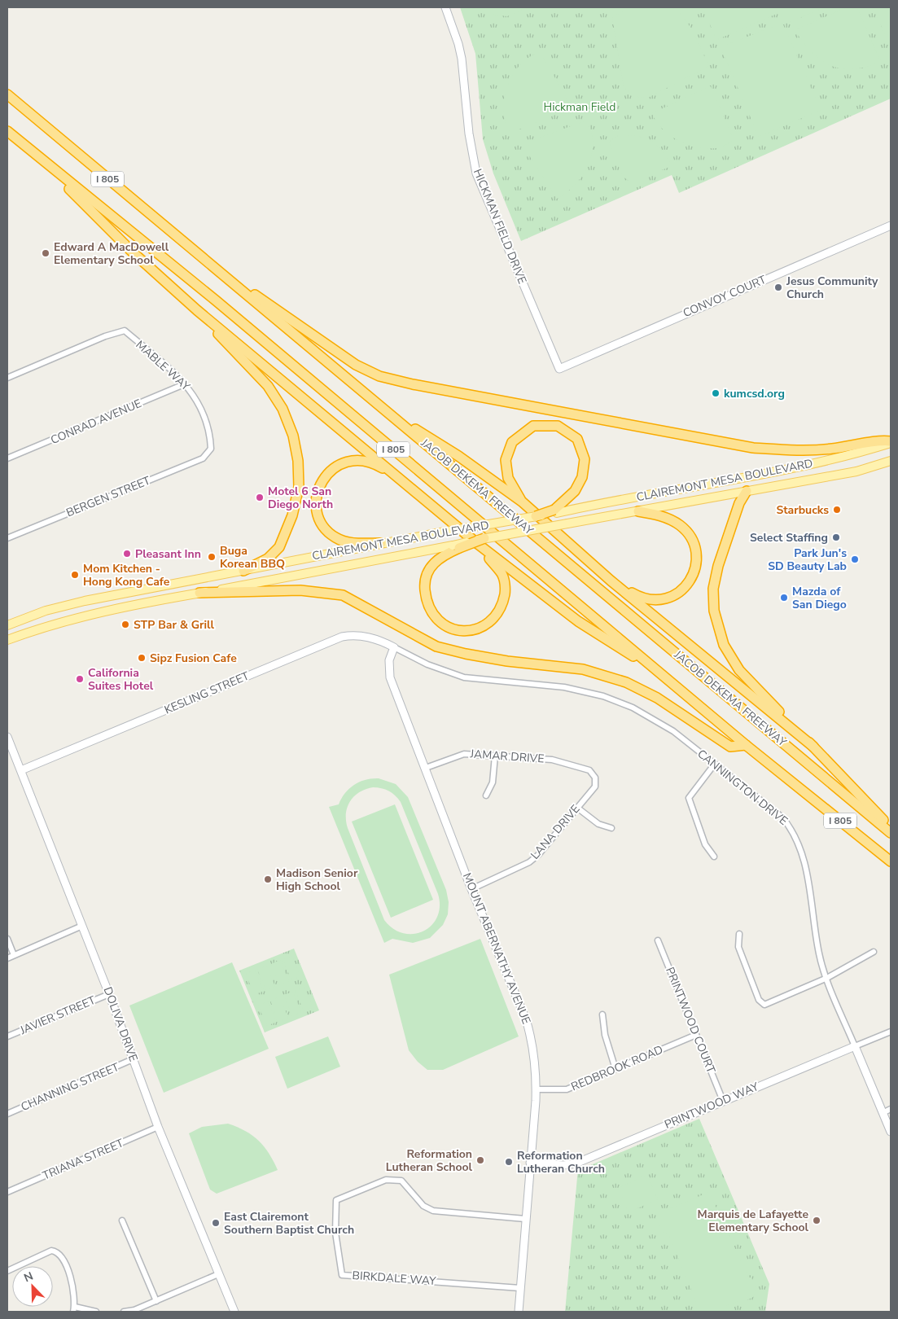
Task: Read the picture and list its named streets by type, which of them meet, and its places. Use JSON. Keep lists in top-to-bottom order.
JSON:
{
  "streets": {
    "highway": ["I 805", "JACOB DEKEMA FREEWAY"],
    "main road": ["CLAIREMONT MESA BOULEVARD"],
    "street": [
      "HICKMAN FIELD DRIVE",
      "CONVOY COURT",
      "MABLE WAY",
      "CONRAD AVENUE",
      "BERGEN STREET",
      "KESLING STREET",
      "JAMAR DRIVE",
      "CANNINGTON DRIVE",
      "LANA DRIVE",
      "MOUNT ABERNATHY AVENUE",
      "JAVIER STREET",
      "PRINTWOOD COURT",
      "DOLIVA DRIVE",
      "REDBROOK ROAD",
      "CHANNING STREET",
      "PRINTWOOD WAY",
      "TRIANA STREET",
      "BIRKDALE WAY"
    ]
  },
  "crossings": [
    ["HICKMAN FIELD DRIVE", "CONVOY COURT"],
    ["MABLE WAY", "CONRAD AVENUE"],
    ["MABLE WAY", "BERGEN STREET"],
    ["KESLING STREET", "CANNINGTON DRIVE"],
    ["KESLING STREET", "MOUNT ABERNATHY AVENUE"],
    ["KESLING STREET", "DOLIVA DRIVE"],
    ["JAMAR DRIVE", "LANA DRIVE"],
    ["JAMAR DRIVE", "MOUNT ABERNATHY AVENUE"],
    ["CANNINGTON DRIVE", "MOUNT ABERNATHY AVENUE"],
    ["CANNINGTON DRIVE", "PRINTWOOD WAY"],
    ["LANA DRIVE", "MOUNT ABERNATHY AVENUE"],
    ["MOUNT ABERNATHY AVENUE", "REDBROOK ROAD"],
    ["MOUNT ABERNATHY AVENUE", "PRINTWOOD WAY"],
    ["MOUNT ABERNATHY AVENUE", "BIRKDALE WAY"],
    ["JAVIER STREET", "DOLIVA DRIVE"],
    ["PRINTWOOD COURT", "REDBROOK ROAD"],
    ["PRINTWOOD COURT", "PRINTWOOD WAY"],
    ["DOLIVA DRIVE", "CHANNING STREET"],
    ["DOLIVA DRIVE", "TRIANA STREET"]
  ],
  "parks": ["Hickman Field"],
  "places": [
    "Edward A MacDowell Elementary School",
    "Jesus Community Church",
    "kumcsd.org",
    "Motel 6 San Diego North",
    "Starbucks",
    "Select Staffing",
    "Pleasant Inn",
    "Buga Korean BBQ",
    "Park Jun's SD Beauty Lab",
    "Mom Kitchen - Hong Kong Cafe",
    "Mazda of San Diego",
    "STP Bar & Grill",
    "Sipz Fusion Cafe",
    "California Suites Hotel",
    "Madison Senior High School",
    "Reformation Lutheran School",
    "Reformation Lutheran Church",
    "Marquis de Lafayette Elementary School",
    "East Clairemont Southern Baptist Church"
  ],
  "north": "top left"
}
